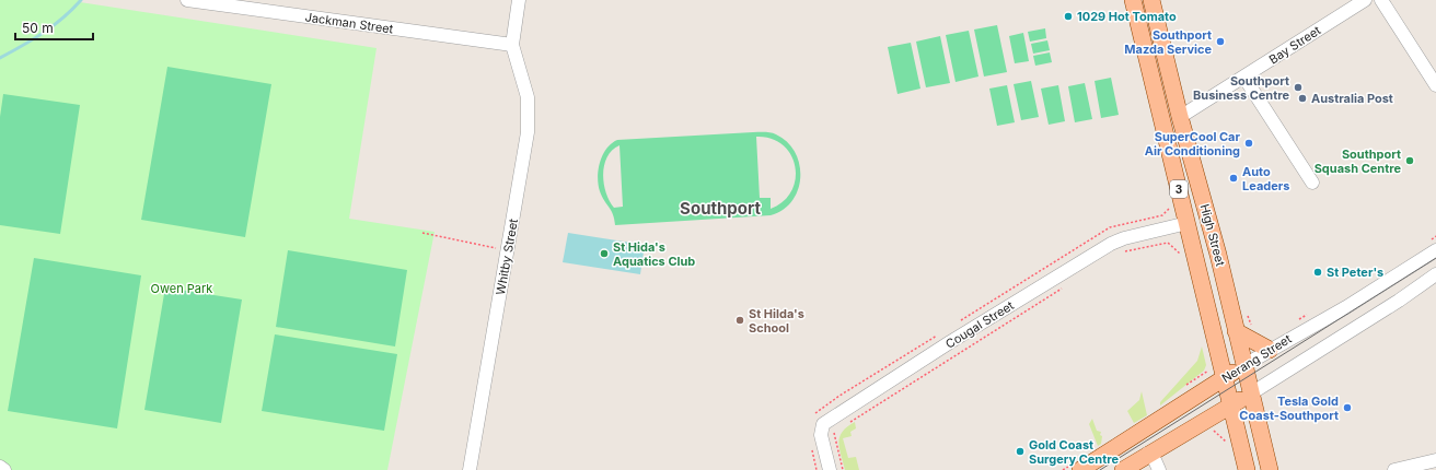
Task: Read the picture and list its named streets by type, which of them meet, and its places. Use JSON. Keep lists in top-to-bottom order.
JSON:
{
  "streets": {
    "main road": ["3", "High Street", "Nerang Street"],
    "street": [
      "Jackman Street",
      "Bay Street",
      "Whitby Street",
      "Cougal Street"
    ]
  },
  "crossings": [
    ["Jackman Street", "Whitby Street"],
    ["Bay Street", "High Street"],
    ["High Street", "Cougal Street"],
    ["High Street", "Nerang Street"]
  ],
  "districts": ["Southport"],
  "parks": ["Owen Park"],
  "places": [
    "1029 Hot Tomato",
    "Southport Mazda Service",
    "Southport Business Centre",
    "Australia Post",
    "SuperCool Car Air Conditioning",
    "Southport Squash Centre",
    "Auto Leaders",
    "St Hida's Aquatics Club",
    "St Peter's",
    "St Hilda's School",
    "Tesla Gold Coast-Southport",
    "Gold Coast Surgery Centre"
  ],
  "scale_bar": "50 m"
}
